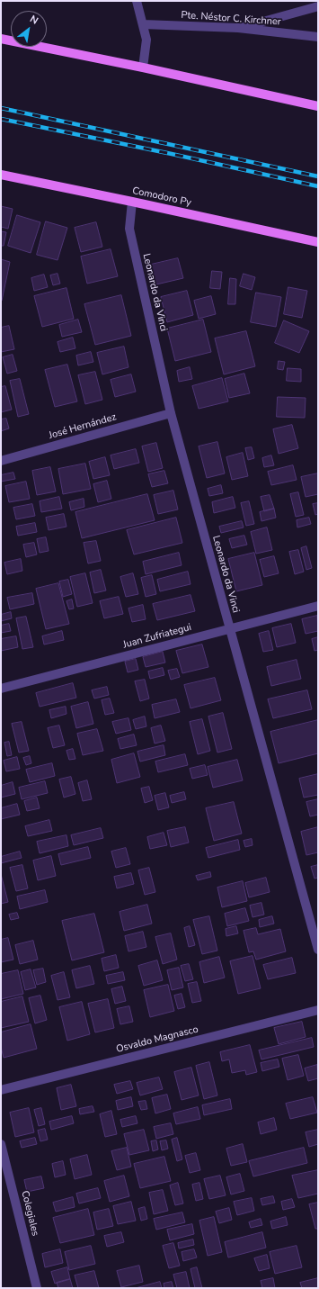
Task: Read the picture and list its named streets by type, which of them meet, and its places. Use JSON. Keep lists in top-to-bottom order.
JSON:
{
  "streets": {
    "main road": ["Comodoro Py"],
    "street": [
      "Pte. Néstor C. Kirchner",
      "Leonardo da Vinci",
      "José Hernández",
      "Juan Zufriategui",
      "Osvaldo Magnasco",
      "Colegiales"
    ]
  },
  "crossings": [
    ["Comodoro Py", "Leonardo da Vinci"],
    ["Leonardo da Vinci", "José Hernández"],
    ["Leonardo da Vinci", "Juan Zufriategui"]
  ],
  "north": "top right"
}
